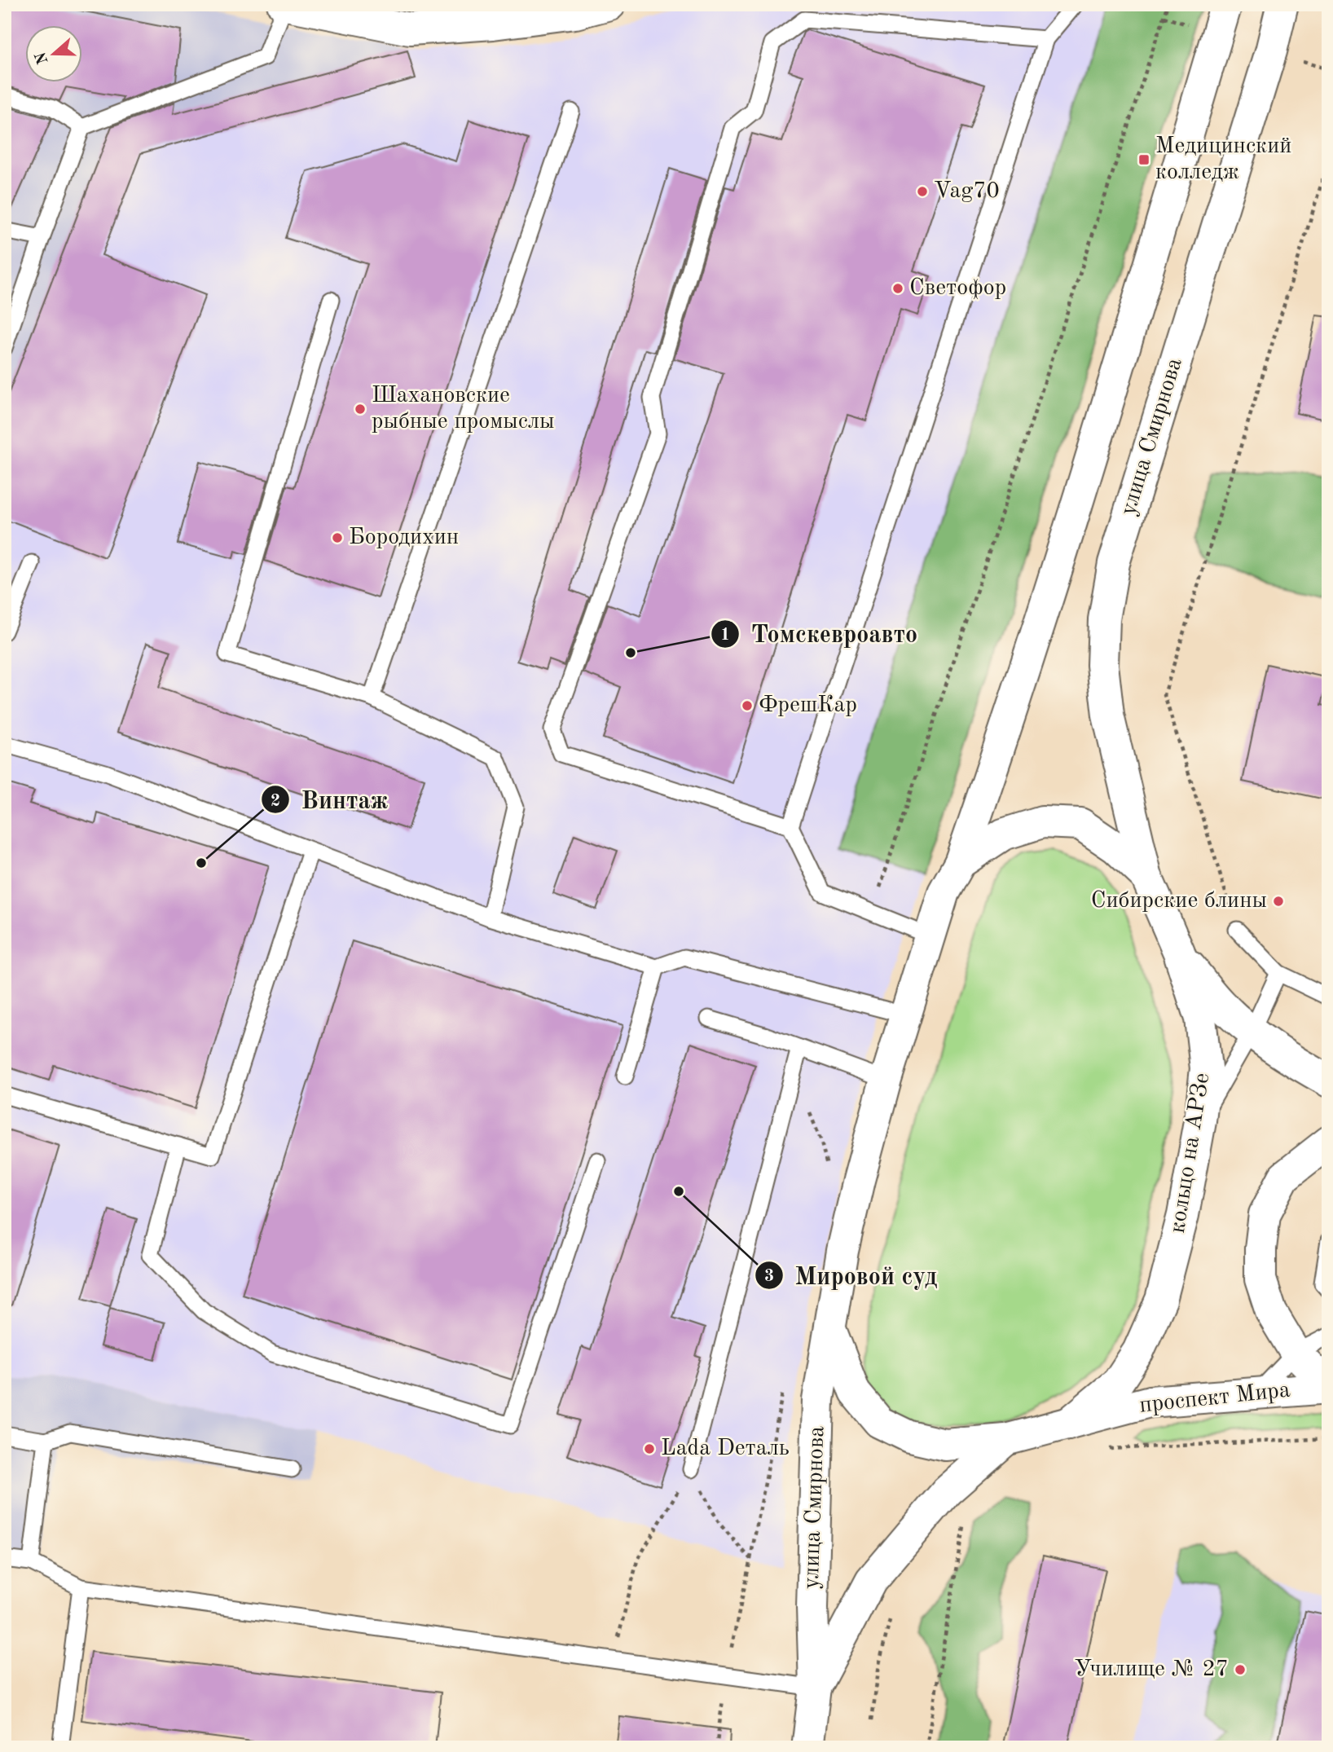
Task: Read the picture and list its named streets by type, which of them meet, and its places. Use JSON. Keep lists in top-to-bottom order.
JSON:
{
  "streets": {
    "main road": ["улица Смирнова", "кольцо на АРЗе", "проспект Мира"]
  },
  "crossings": [
    ["улица Смирнова", "кольцо на АРЗе"],
    ["кольцо на АРЗе", "проспект Мира"]
  ],
  "places": {
    "transit": ["Медицинский колледж"],
    "other": [
      "Vag70",
      "Светофор",
      "Шахановские рыбные промыслы",
      "Бородихин",
      "Томскевроавто",
      "ФрешКар",
      "Винтаж",
      "Сибирские блины",
      "Мировой суд",
      "Lada Dеталь",
      "Училище № 27"
    ]
  },
  "north": "left"
}
